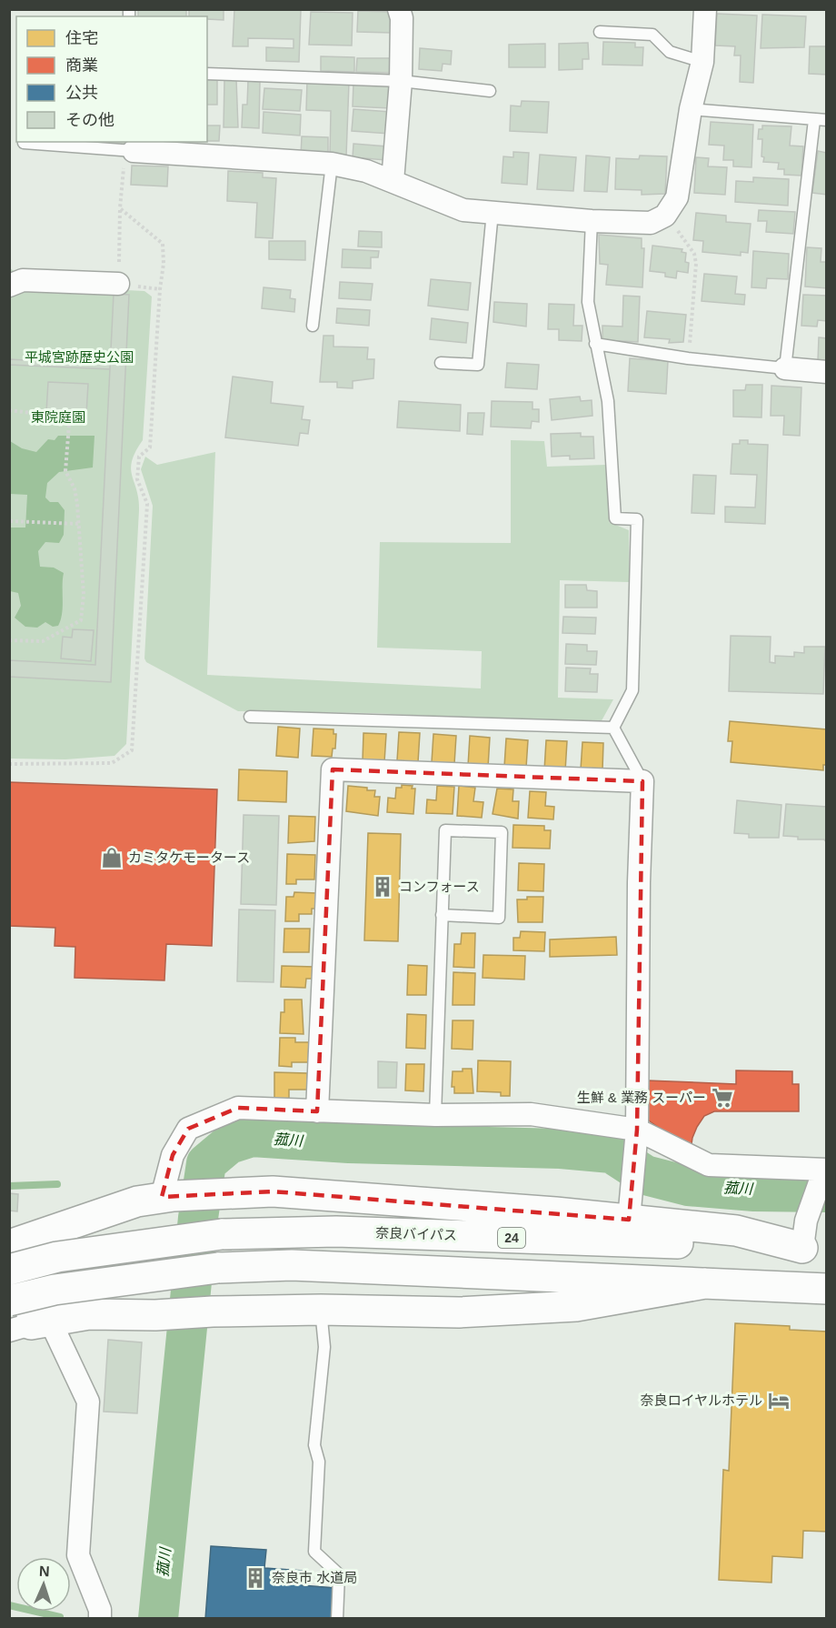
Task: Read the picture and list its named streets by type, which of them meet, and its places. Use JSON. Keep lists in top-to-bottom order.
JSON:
{
  "streets": {
    "highway": ["奈良バイパス", "24"]
  },
  "water": ["菰川"],
  "parks": ["平城宮跡歴史公園", "東院庭園"],
  "places": {
    "shop": ["カミタケモータース"],
    "building": ["コンフォース", "奈良市 水道局"],
    "supermarket": ["生鮮 & 業務 スーパー"],
    "hotel": ["奈良ロイヤルホテル"]
  },
  "legend": [
    "住宅",
    "商業",
    "公共",
    "その他"
  ],
  "north": "top"
}
